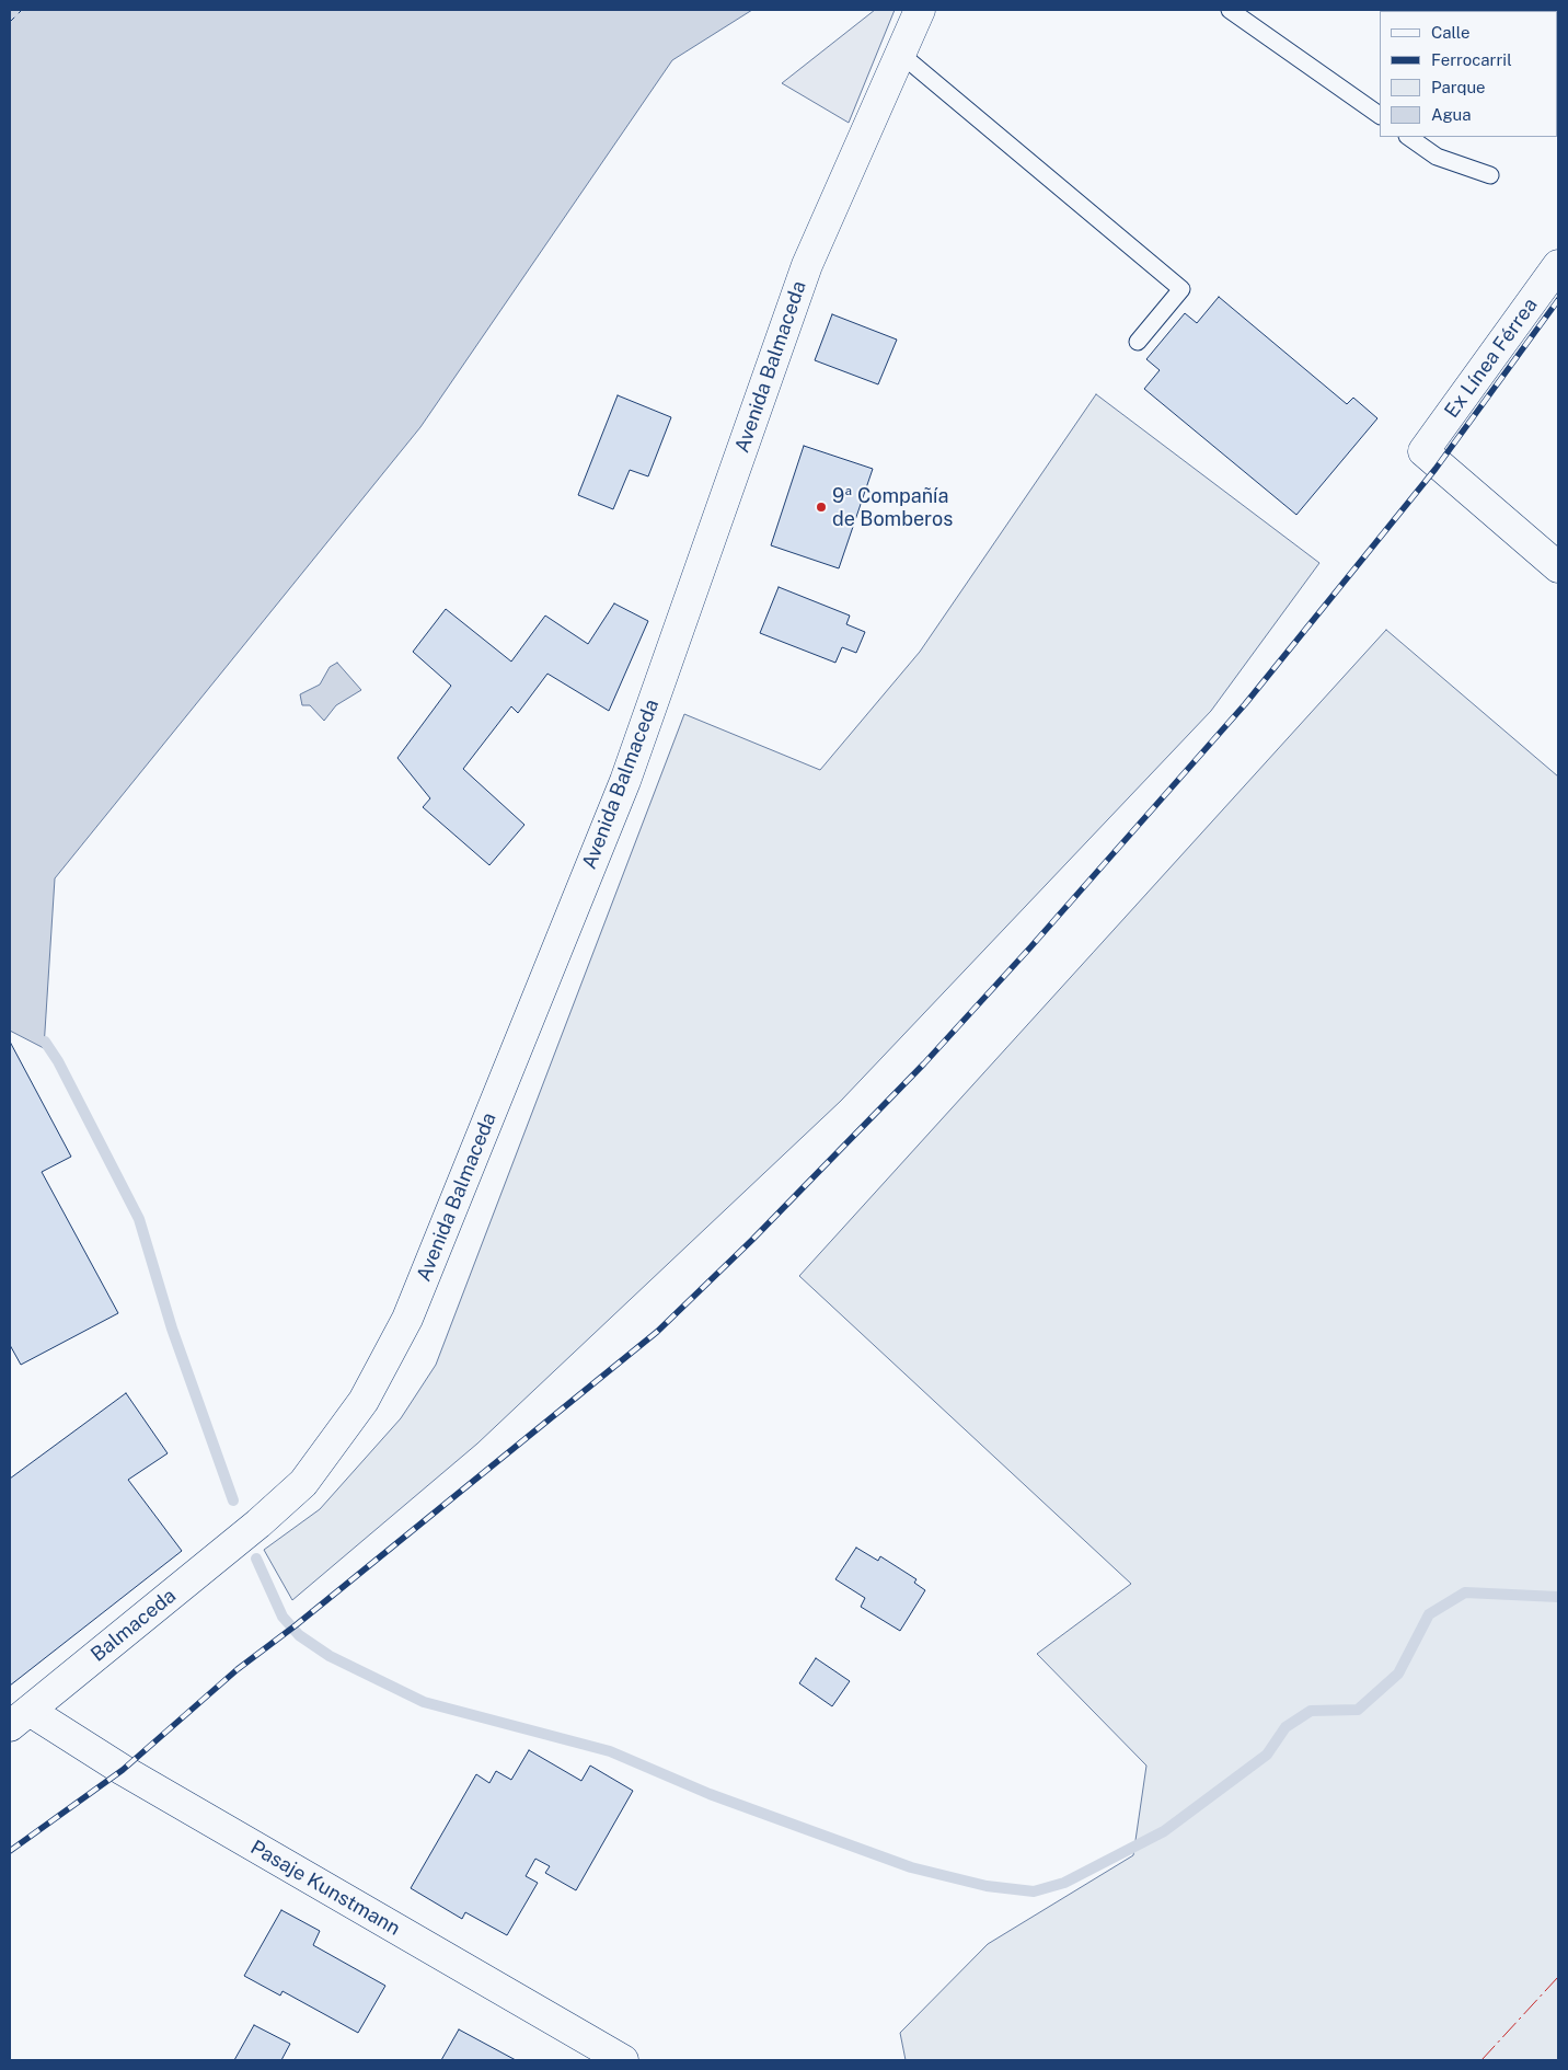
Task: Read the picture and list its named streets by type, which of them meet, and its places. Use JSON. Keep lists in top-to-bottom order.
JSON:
{
  "streets": {
    "main road": [
      "Ex Línea Férrea",
      "Avenida Balmaceda",
      "Balmaceda",
      "Pasaje Kunstmann"
    ]
  },
  "crossings": [
    ["Avenida Balmaceda", "Balmaceda"],
    ["Balmaceda", "Pasaje Kunstmann"]
  ],
  "places": ["9ª Compañía de Bomberos"],
  "legend": [
    "Calle",
    "Ferrocarril",
    "Parque",
    "Agua"
  ]
}
